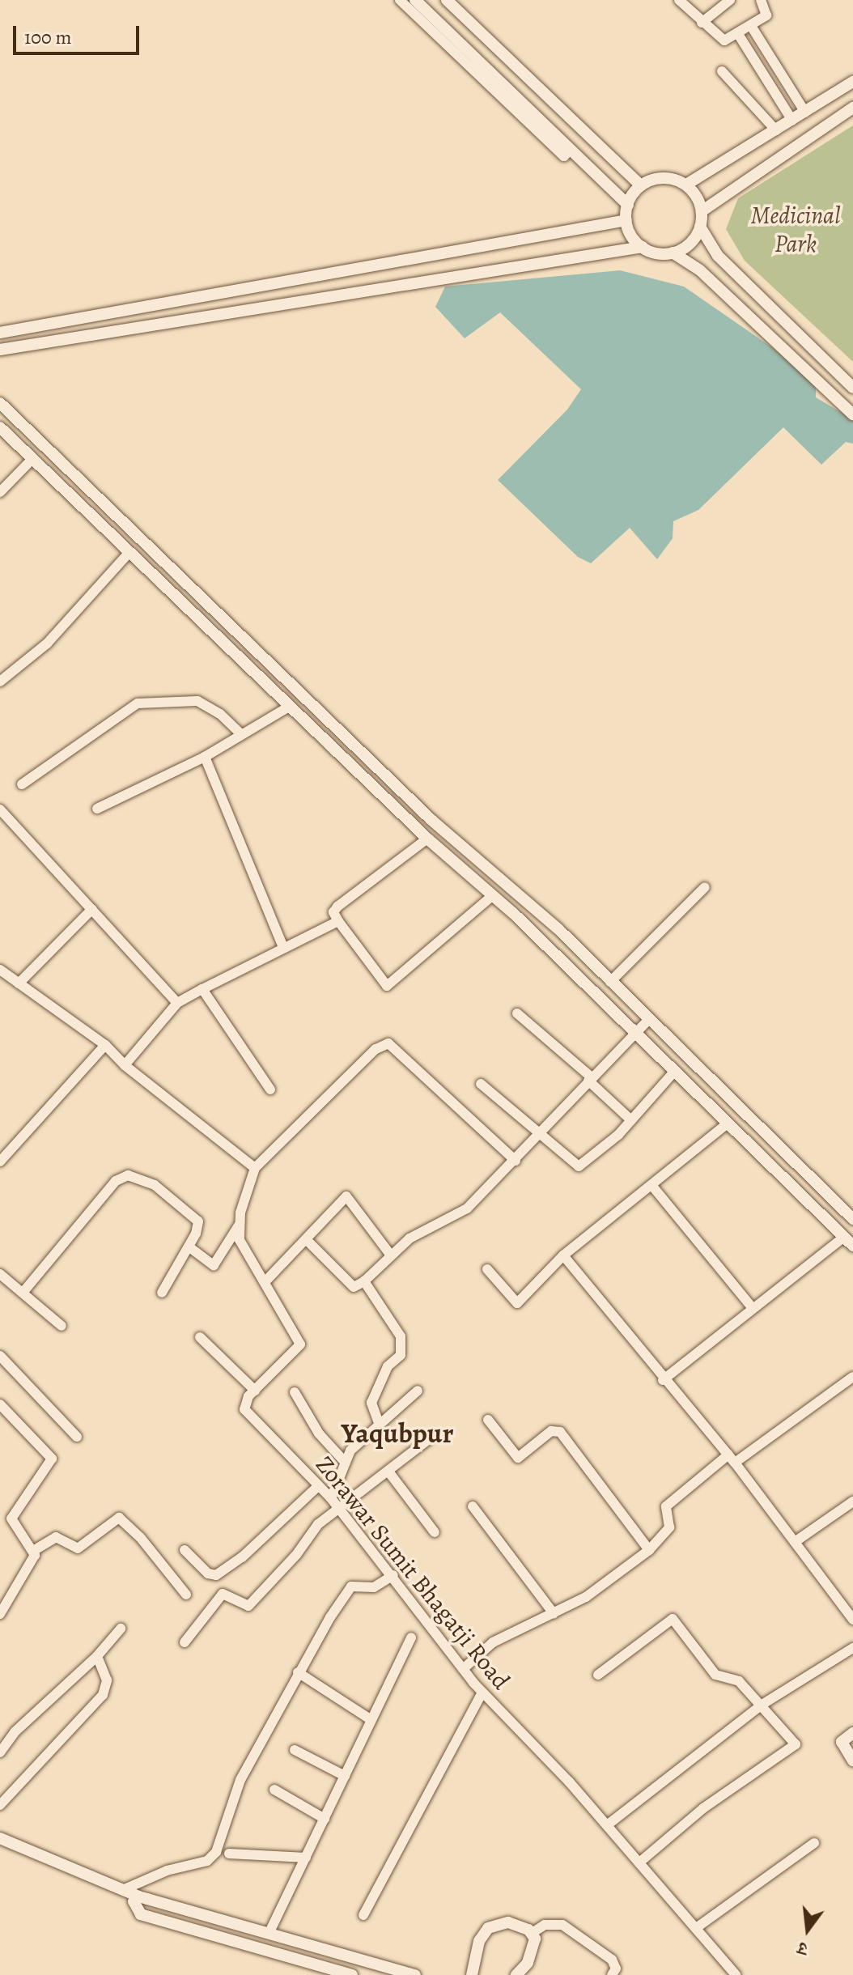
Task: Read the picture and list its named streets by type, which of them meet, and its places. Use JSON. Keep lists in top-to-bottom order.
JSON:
{
  "streets": {
    "street": ["Zorawar Sumit Bhagatji Road"]
  },
  "districts": ["Yaqubpur"],
  "parks": ["Medicinal Park"],
  "scale_bar": "100 m",
  "north": "bottom"
}
